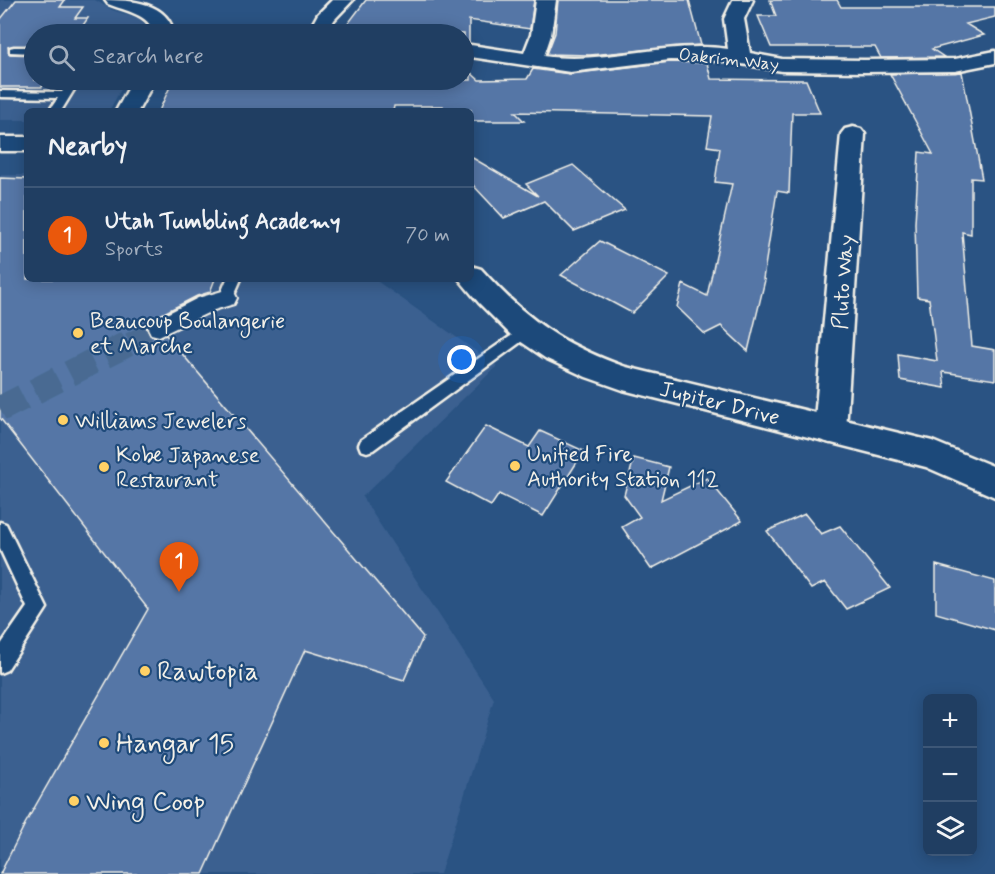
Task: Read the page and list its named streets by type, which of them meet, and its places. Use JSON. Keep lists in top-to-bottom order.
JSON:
{
  "streets": {
    "street": ["Oakrim Way", "Pluto Way", "Jupiter Drive"]
  },
  "crossings": [
    ["Pluto Way", "Jupiter Drive"]
  ],
  "places": [
    "Beaucoup Boulangerie et Marche",
    "Williams Jewelers",
    "Unified Fire Authority Station 112",
    "Kobe Japanese Restaurant",
    "Rawtopia",
    "Hangar 15",
    "Wing Coop"
  ],
  "page": {
    "search": "Search here",
    "heading": "Nearby",
    "list": [
      {
        "mark": "1",
        "name": "Utah Tumbling Academy",
        "note": "Sports",
        "value": "70 m"
      }
    ],
    "pins": "1",
    "map_buttons": ["+", "−"]
  }
}
